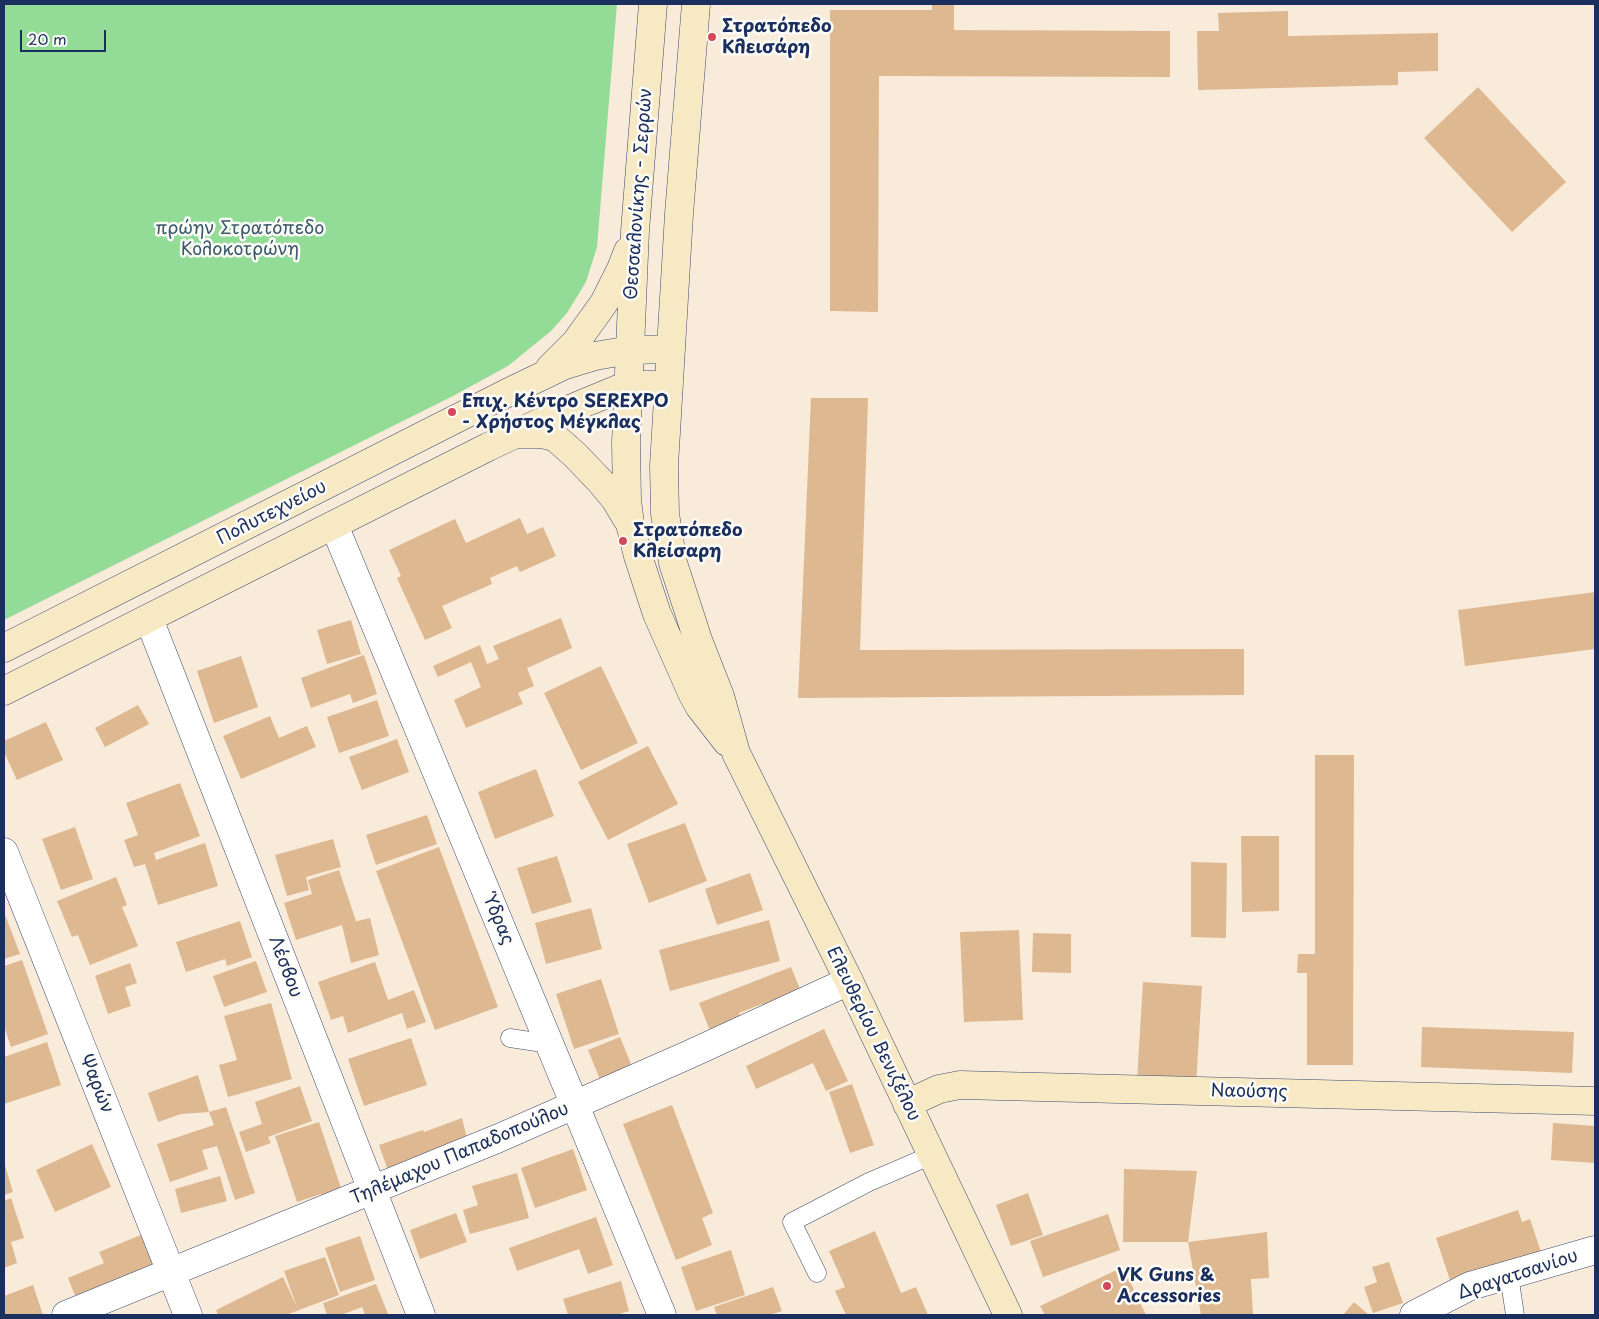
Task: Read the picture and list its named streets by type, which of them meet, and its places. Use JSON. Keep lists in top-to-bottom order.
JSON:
{
  "streets": {
    "main road": [
      "Θεσσαλονίκης - Σερρών",
      "Πολυτεχνείου",
      "Ελευθερίου Βενιζέλου",
      "Ναούσης"
    ],
    "street": [
      "Ύδρας",
      "Λέσβου",
      "Ψαρών",
      "Τηλέμαχου Παπαδοπούλου",
      "Δραγατσανίου"
    ]
  },
  "crossings": [
    ["Θεσσαλονίκης - Σερρών", "Πολυτεχνείου"],
    ["Θεσσαλονίκης - Σερρών", "Ελευθερίου Βενιζέλου"],
    ["Ύδρας", "Τηλέμαχου Παπαδοπούλου"],
    ["Λέσβου", "Τηλέμαχου Παπαδοπούλου"],
    ["Ελευθερίου Βενιζέλου", "Ναούσης"],
    ["Ελευθερίου Βενιζέλου", "Τηλέμαχου Παπαδοπούλου"],
    ["Ψαρών", "Τηλέμαχου Παπαδοπούλου"]
  ],
  "parks": ["πρώην Στρατόπεδο Κολοκοτρώνη"],
  "places": [
    "Στρατόπεδο Κλεισάρη",
    "Επιχ. Κέντρο SEREXPO - Χρήστος Μέγκλας",
    "Στρατόπεδο Κλείσαρη",
    "VK Guns & Accessories"
  ],
  "scale_bar": "20 m"
}
